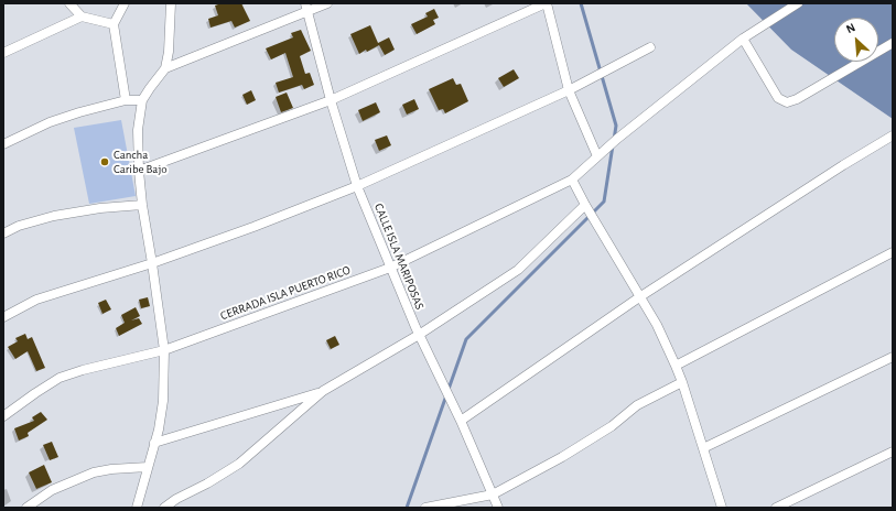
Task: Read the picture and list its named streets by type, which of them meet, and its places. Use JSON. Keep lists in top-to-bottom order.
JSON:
{
  "streets": {
    "street": ["CALLE ISLA MARIPOSAS", "CERRADA ISLA PUERTO RICO"]
  },
  "crossings": [
    ["CALLE ISLA MARIPOSAS", "CERRADA ISLA PUERTO RICO"]
  ],
  "places": ["Cancha Caribe Bajo"],
  "north": "top left"
}
